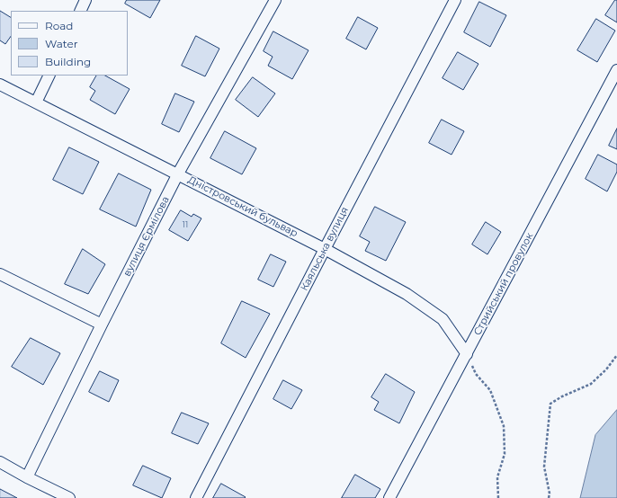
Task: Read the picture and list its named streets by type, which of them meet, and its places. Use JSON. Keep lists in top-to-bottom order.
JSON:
{
  "streets": {
    "street": [
      "Дністровський бульвар",
      "вулиця Єрмілова",
      "Каяльська вулиця",
      "Стрийський провулок"
    ]
  },
  "crossings": [
    ["Дністровський бульвар", "вулиця Єрмілова"],
    ["Дністровський бульвар", "Каяльська вулиця"],
    ["Дністровський бульвар", "Стрийський провулок"]
  ],
  "house_numbers": ["11"],
  "legend": ["Road", "Water", "Building"]
}
